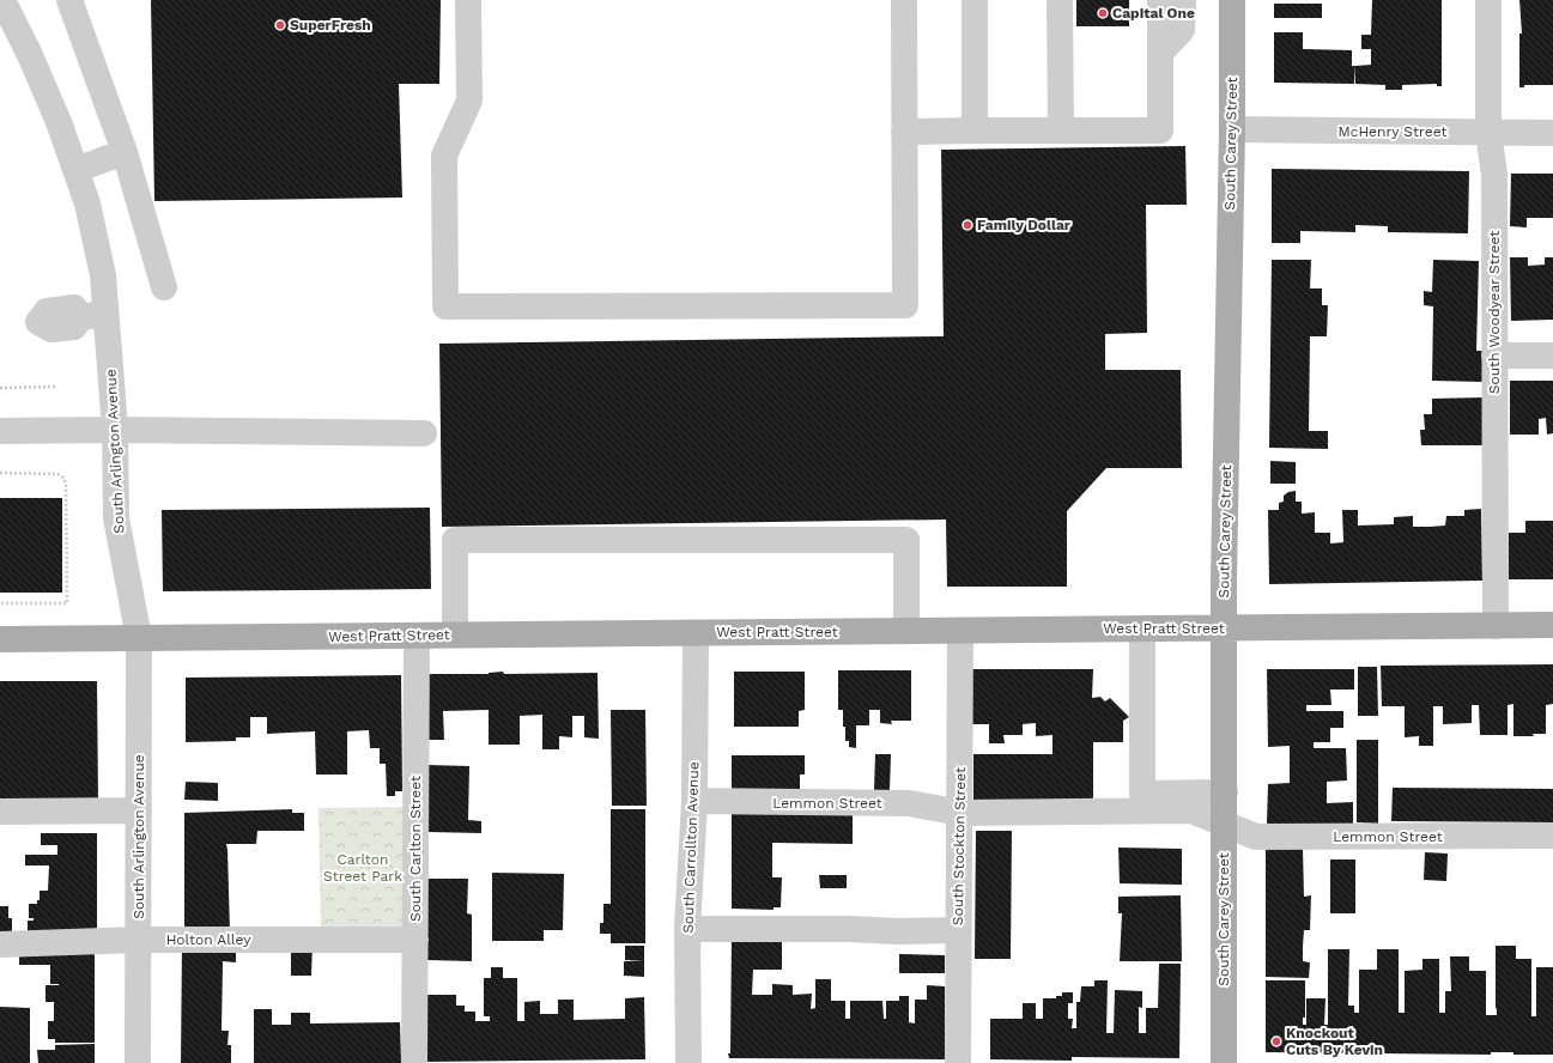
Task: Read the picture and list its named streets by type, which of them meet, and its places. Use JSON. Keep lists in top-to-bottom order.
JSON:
{
  "streets": {
    "main road": ["South Carey Street", "West Pratt Street"],
    "street": [
      "McHenry Street",
      "South Woodyear Street",
      "South Arlington Avenue",
      "Lemmon Street",
      "South Stockton Street",
      "South Carrollton Avenue",
      "South Carlton Street",
      "Holton Alley"
    ]
  },
  "crossings": [
    ["McHenry Street", "South Carey Street"],
    ["McHenry Street", "South Woodyear Street"],
    ["South Carey Street", "West Pratt Street"],
    ["South Carey Street", "Lemmon Street"],
    ["South Woodyear Street", "West Pratt Street"],
    ["South Arlington Avenue", "West Pratt Street"],
    ["South Arlington Avenue", "Holton Alley"],
    ["West Pratt Street", "South Stockton Street"],
    ["West Pratt Street", "South Carrollton Avenue"],
    ["West Pratt Street", "South Carlton Street"],
    ["Lemmon Street", "South Stockton Street"],
    ["Lemmon Street", "South Carrollton Avenue"],
    ["South Carlton Street", "Holton Alley"]
  ],
  "parks": ["Carlton Street Park"],
  "places": [
    "Capital One",
    "SuperFresh",
    "Family Dollar",
    "Knockout Cuts By Kevin"
  ]
}
